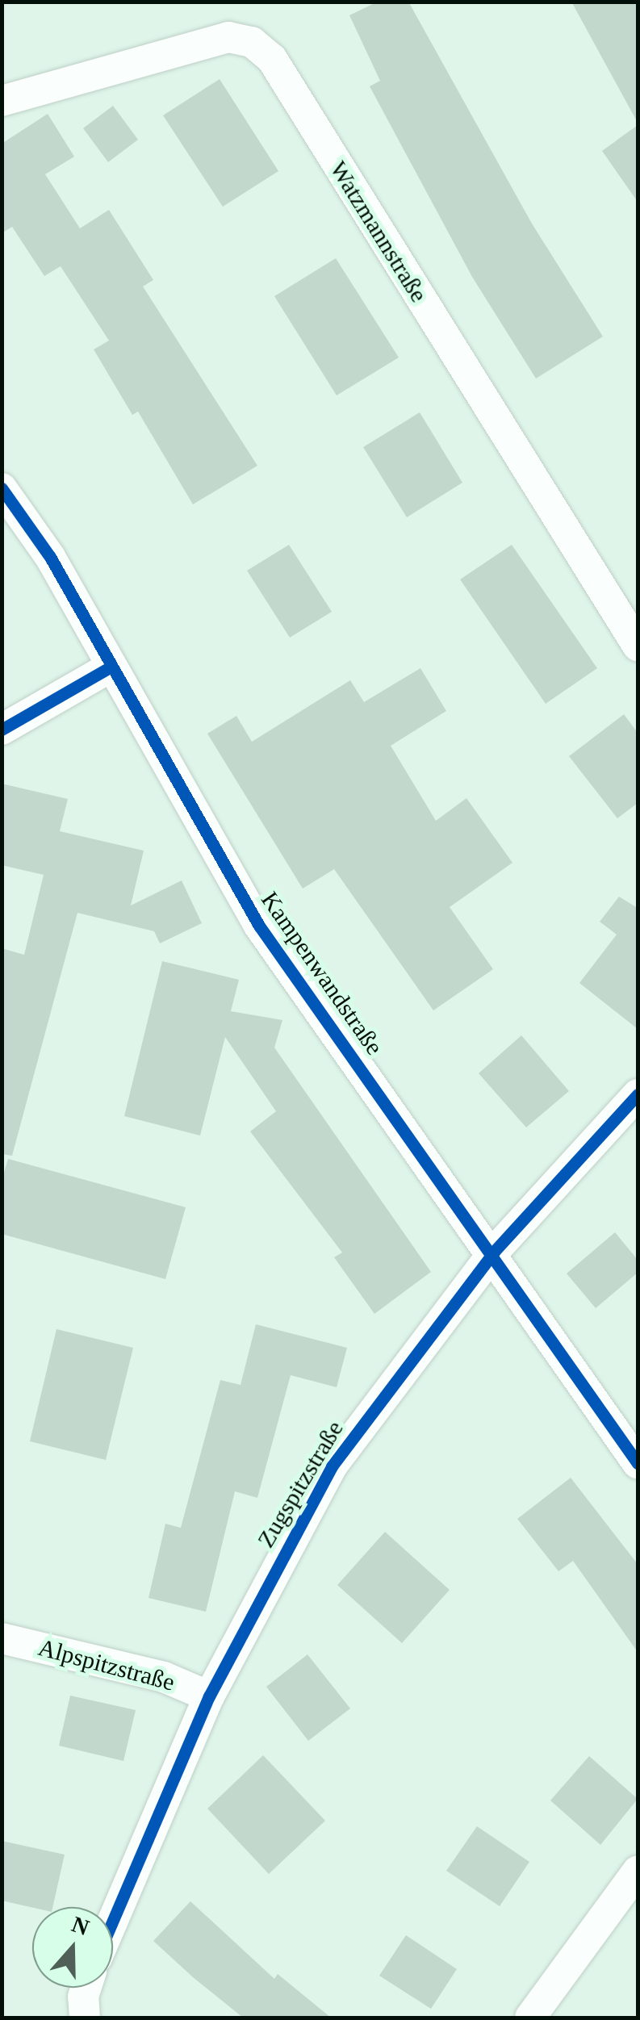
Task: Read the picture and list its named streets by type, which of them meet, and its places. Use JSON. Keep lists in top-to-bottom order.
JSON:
{
  "streets": {
    "street": [
      "Watzmannstraße",
      "Kampenwandstraße",
      "Zugspitzstraße",
      "Alpspitzstraße"
    ]
  },
  "crossings": [
    ["Kampenwandstraße", "Zugspitzstraße"],
    ["Zugspitzstraße", "Alpspitzstraße"]
  ],
  "north": "top"
}
